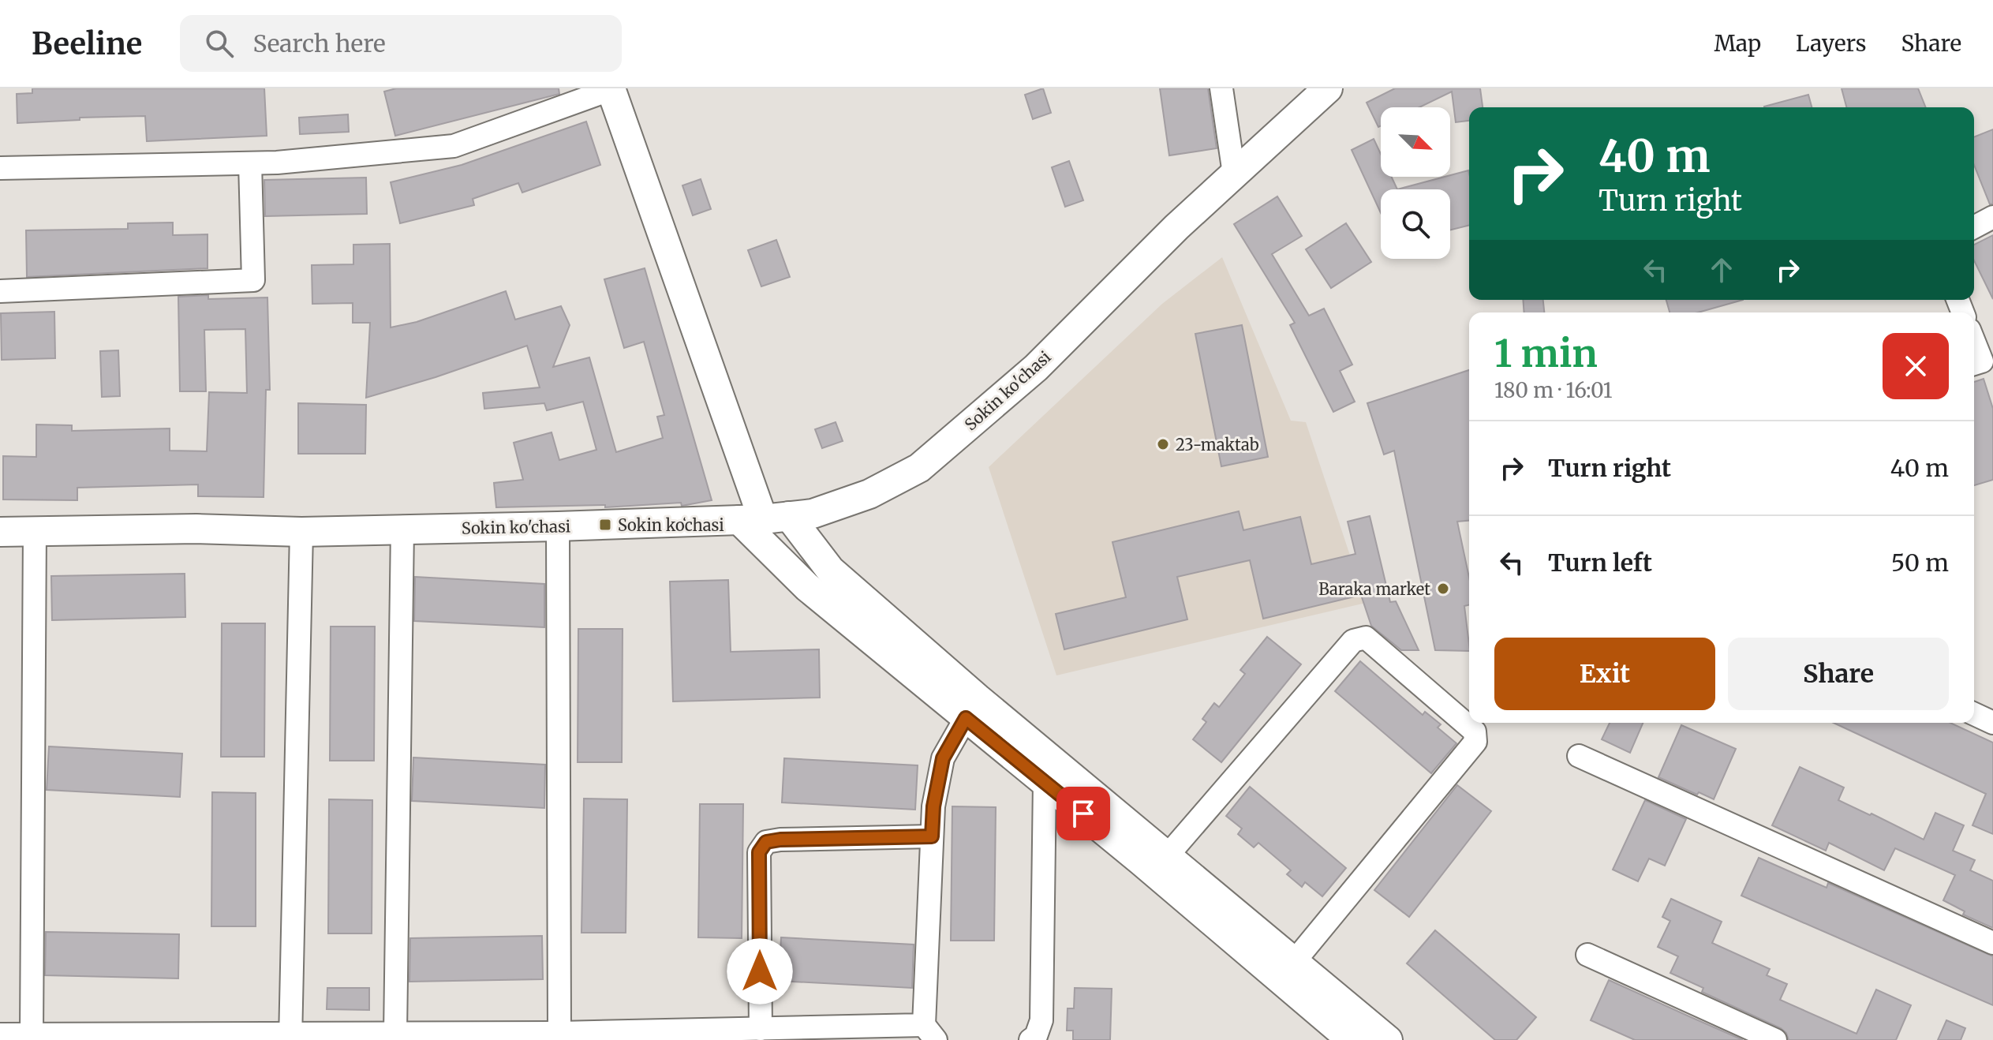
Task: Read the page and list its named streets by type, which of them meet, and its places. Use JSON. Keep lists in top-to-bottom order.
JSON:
{
  "streets": {
    "street": ["Sokin ko'chasi"]
  },
  "places": {
    "other": ["23-maktab", "Baraka market"],
    "transit": ["Sokin koʻchasi"]
  },
  "north": "bottom right",
  "page": {
    "header": "Beeline",
    "search": "Search here",
    "nav": ["Map", "Layers", "Share"],
    "turn": ["40 m", "Turn right"],
    "heading": ["1 min", "180 m · 16:01"],
    "list": [
      {
        "name": "Turn right",
        "value": "40 m"
      },
      {
        "name": "Turn left",
        "value": "50 m"
      }
    ],
    "buttons": ["Exit", "Share"]
  }
}
